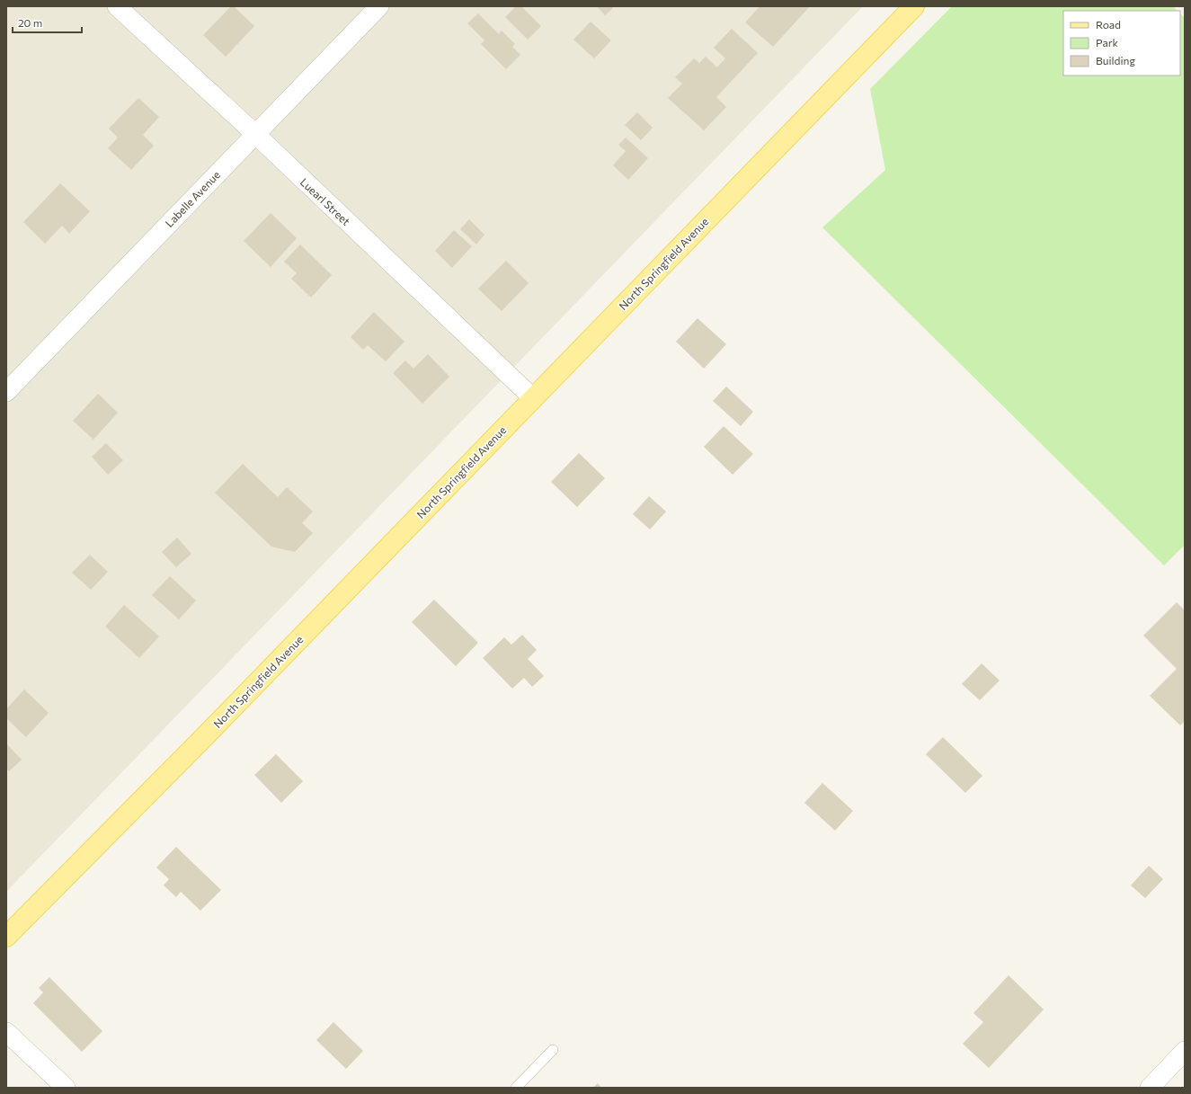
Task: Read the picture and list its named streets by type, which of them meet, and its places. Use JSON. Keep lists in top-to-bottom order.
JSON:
{
  "streets": {
    "main road": ["North Springfield Avenue"],
    "street": ["Labelle Avenue", "Luearl Street"]
  },
  "crossings": [
    ["Labelle Avenue", "Luearl Street"],
    ["Luearl Street", "North Springfield Avenue"]
  ],
  "legend": ["Road", "Park", "Building"],
  "scale_bar": "20 m"
}
